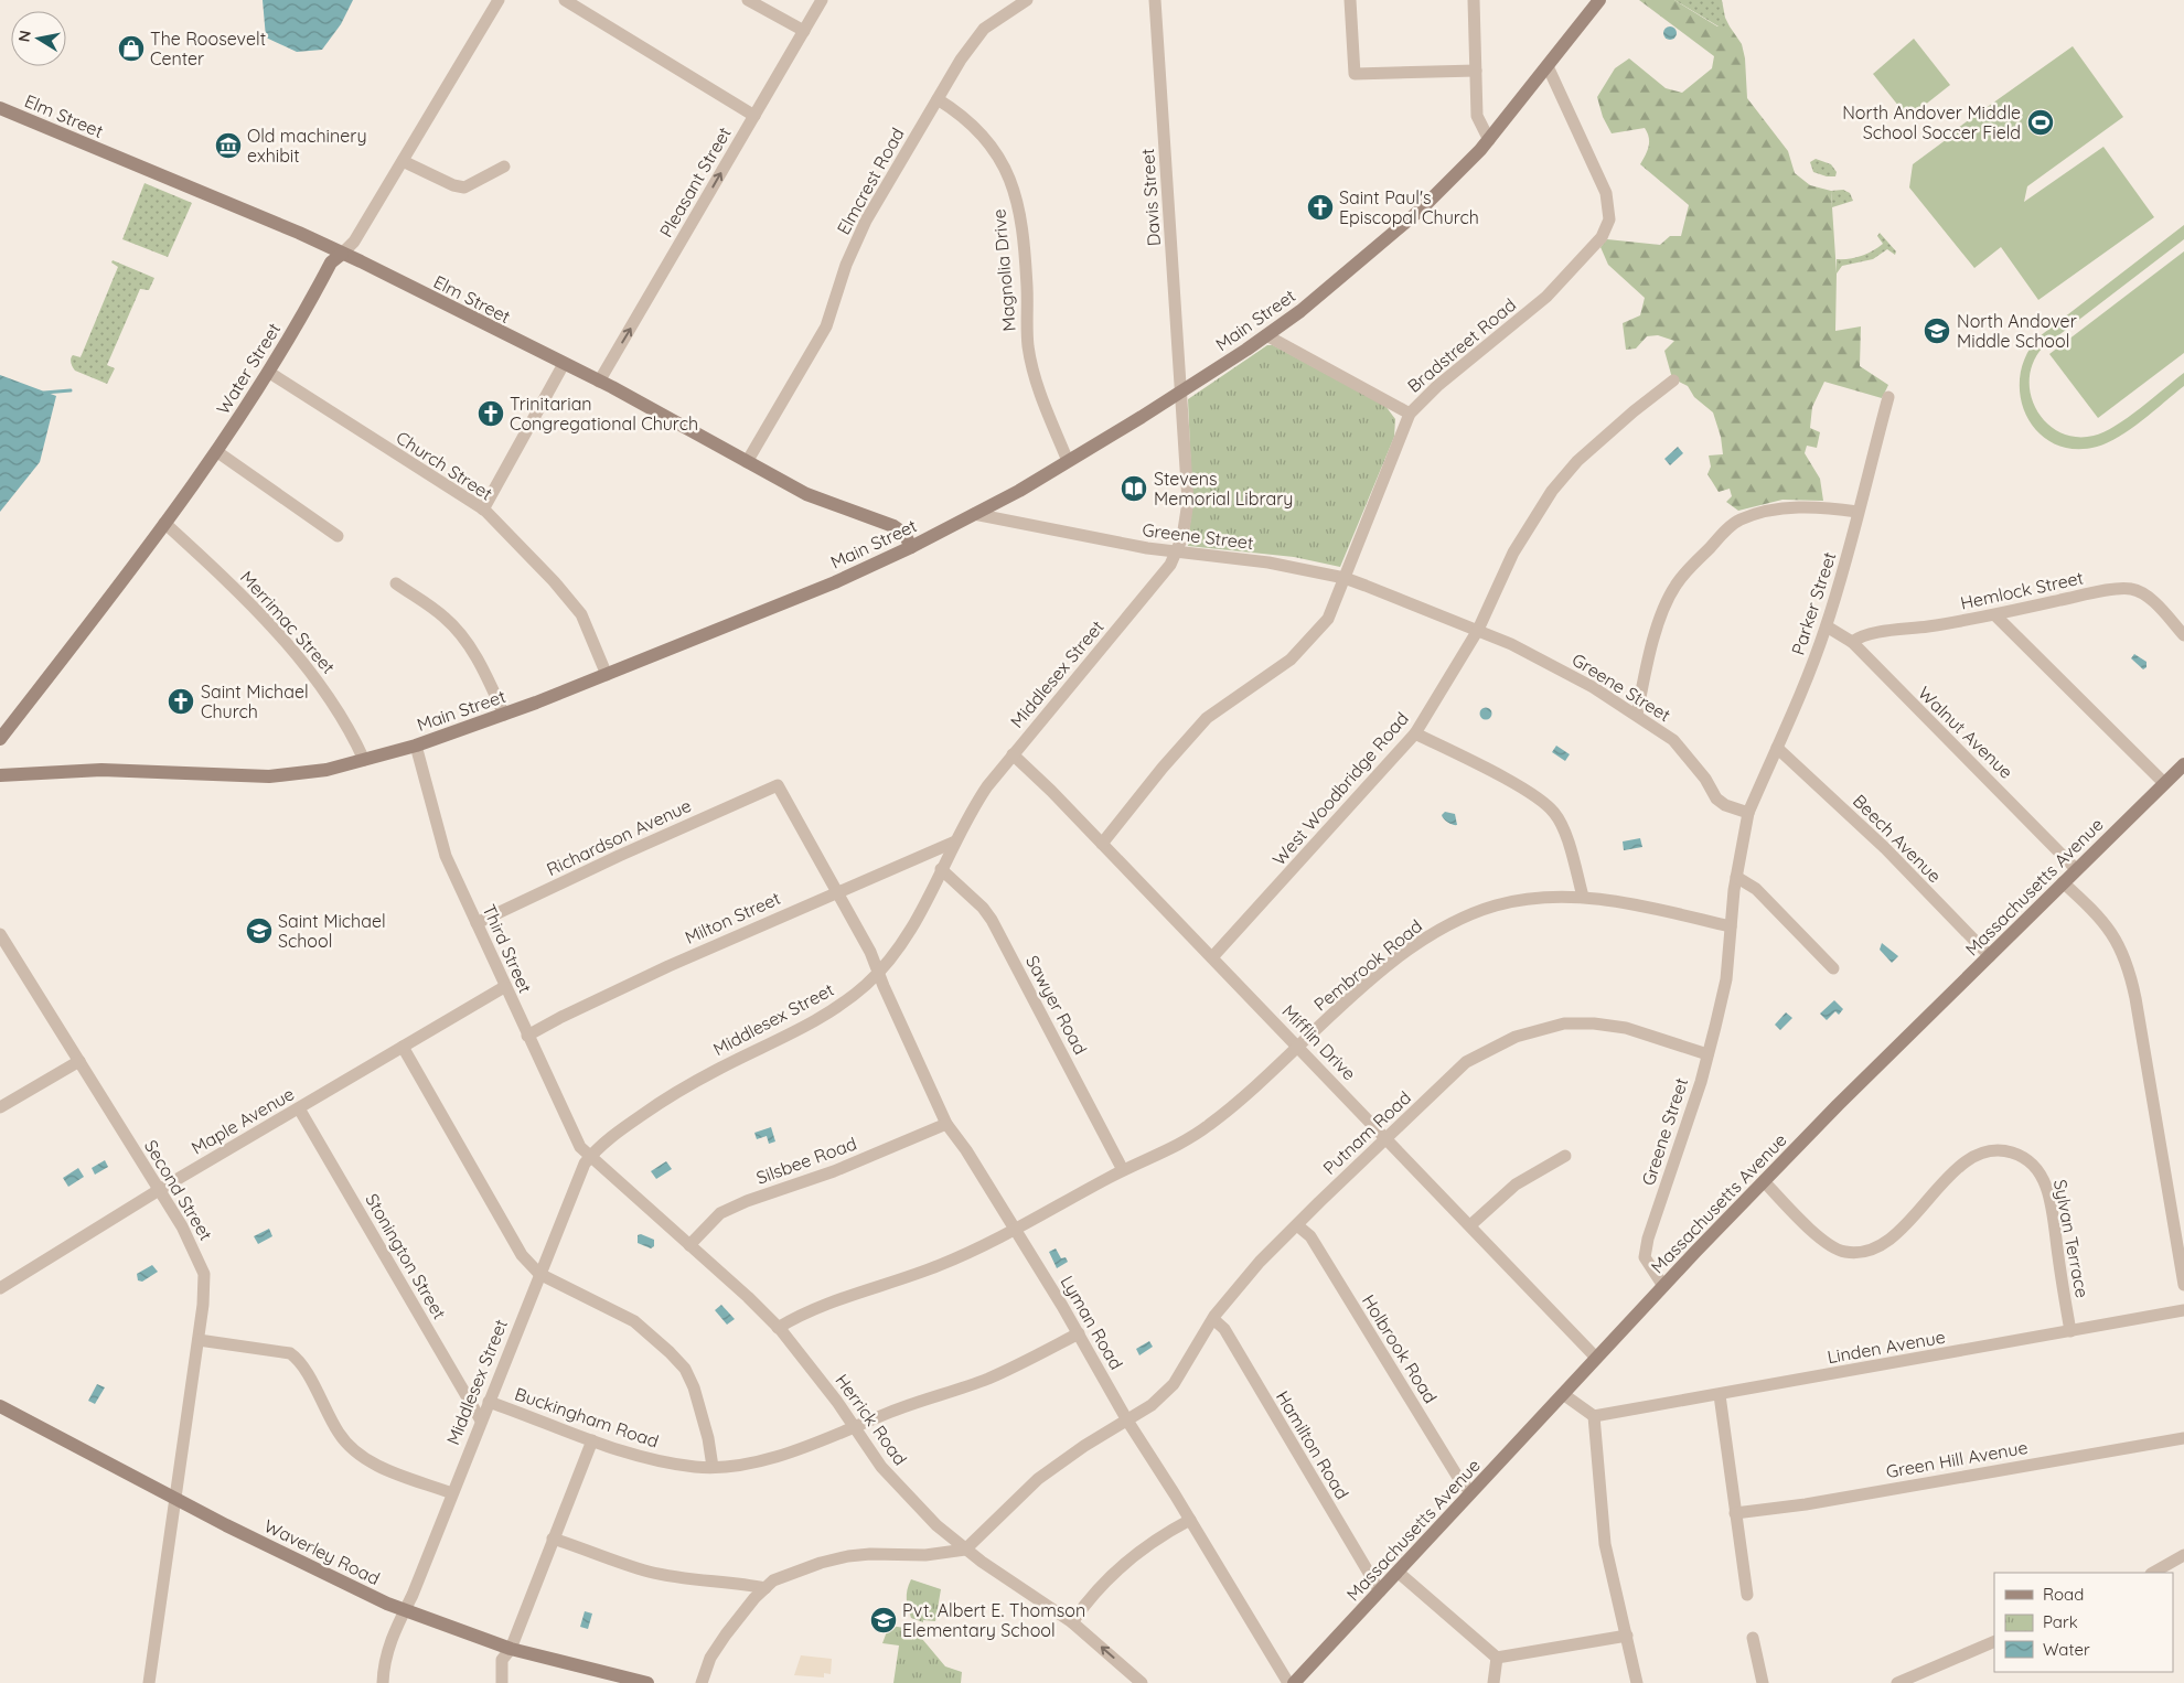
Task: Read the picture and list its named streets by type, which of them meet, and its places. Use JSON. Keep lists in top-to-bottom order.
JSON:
{
  "streets": {
    "main road": [
      "Elm Street",
      "Main Street",
      "Water Street",
      "Massachusetts Avenue",
      "Waverley Road"
    ],
    "street": [
      "Elmcrest Road",
      "Pleasant Street",
      "Davis Street",
      "Magnolia Drive",
      "Bradstreet Road",
      "Church Street",
      "Greene Street",
      "Hemlock Street",
      "Parker Street",
      "Merrimac Street",
      "Middlesex Street",
      "Walnut Avenue",
      "West Woodbridge Road",
      "Richardson Avenue",
      "Beech Avenue",
      "Milton Street",
      "Third Street",
      "Pembrook Road",
      "Sawyer Road",
      "Mifflin Drive",
      "Maple Avenue",
      "Putnam Road",
      "Silsbee Road",
      "Second Street",
      "Sylvan Terrace",
      "Stonington Street",
      "Lyman Road",
      "Linden Avenue",
      "Holbrook Road",
      "Buckingham Road",
      "Herrick Road",
      "Hamilton Road",
      "Green Hill Avenue"
    ]
  },
  "crossings": [
    ["Elm Street", "Elmcrest Road"],
    ["Elm Street", "Pleasant Street"],
    ["Elm Street", "Main Street"],
    ["Elm Street", "Water Street"],
    ["Elmcrest Road", "Magnolia Drive"],
    ["Davis Street", "Main Street"],
    ["Davis Street", "Middlesex Street"],
    ["Magnolia Drive", "Main Street"],
    ["Main Street", "Bradstreet Road"],
    ["Main Street", "Church Street"],
    ["Main Street", "Greene Street"],
    ["Main Street", "Merrimac Street"],
    ["Main Street", "Middlesex Street"],
    ["Main Street", "Third Street"],
    ["Bradstreet Road", "Greene Street"],
    ["Bradstreet Road", "Mifflin Drive"],
    ["Water Street", "Church Street"],
    ["Water Street", "Merrimac Street"],
    ["Greene Street", "Parker Street"],
    ["Greene Street", "Middlesex Street"],
    ["Greene Street", "West Woodbridge Road"],
    ["Greene Street", "Massachusetts Avenue"],
    ["Greene Street", "Pembrook Road"],
    ["Greene Street", "Putnam Road"],
    ["Hemlock Street", "Walnut Avenue"],
    ["Parker Street", "Walnut Avenue"],
    ["Parker Street", "Beech Avenue"],
    ["Middlesex Street", "Milton Street"],
    ["Middlesex Street", "Third Street"],
    ["Middlesex Street", "Sawyer Road"],
    ["Middlesex Street", "Mifflin Drive"],
    ["Middlesex Street", "Stonington Street"],
    ["Middlesex Street", "Lyman Road"],
    ["Middlesex Street", "Buckingham Road"],
    ["Middlesex Street", "Herrick Road"],
    ["Middlesex Street", "Waverley Road"],
    ["Walnut Avenue", "Massachusetts Avenue"],
    ["West Woodbridge Road", "Mifflin Drive"],
    ["Richardson Avenue", "Third Street"],
    ["Richardson Avenue", "Lyman Road"],
    ["Beech Avenue", "Massachusetts Avenue"],
    ["Massachusetts Avenue", "Mifflin Drive"],
    ["Massachusetts Avenue", "Sylvan Terrace"],
    ["Massachusetts Avenue", "Holbrook Road"],
    ["Massachusetts Avenue", "Hamilton Road"],
    ["Milton Street", "Third Street"],
    ["Milton Street", "Lyman Road"],
    ["Third Street", "Maple Avenue"],
    ["Third Street", "Herrick Road"],
    ["Pembrook Road", "Sawyer Road"],
    ["Pembrook Road", "Mifflin Drive"],
    ["Pembrook Road", "Lyman Road"],
    ["Pembrook Road", "Herrick Road"],
    ["Mifflin Drive", "Putnam Road"],
    ["Maple Avenue", "Second Street"],
    ["Maple Avenue", "Stonington Street"],
    ["Putnam Road", "Lyman Road"],
    ["Putnam Road", "Holbrook Road"],
    ["Putnam Road", "Herrick Road"],
    ["Putnam Road", "Hamilton Road"],
    ["Silsbee Road", "Lyman Road"],
    ["Silsbee Road", "Herrick Road"],
    ["Second Street", "Waverley Road"],
    ["Sylvan Terrace", "Linden Avenue"],
    ["Lyman Road", "Buckingham Road"],
    ["Buckingham Road", "Herrick Road"]
  ],
  "one_way": ["Pleasant Street"],
  "places": {
    "shop": ["The Roosevelt Center"],
    "sports": ["North Andover Middle School Soccer Field"],
    "museum": ["Old machinery exhibit"],
    "church": ["Saint Paul's Episcopal Church", "Trinitarian Congregational Church", "Saint Michael Church"],
    "school or university": ["North Andover Middle School", "Saint Michael School", "Pvt. Albert E. Thomson Elementary School"],
    "library": ["Stevens Memorial Library"]
  },
  "legend": ["Road", "Park", "Water"],
  "north": "left"
}
